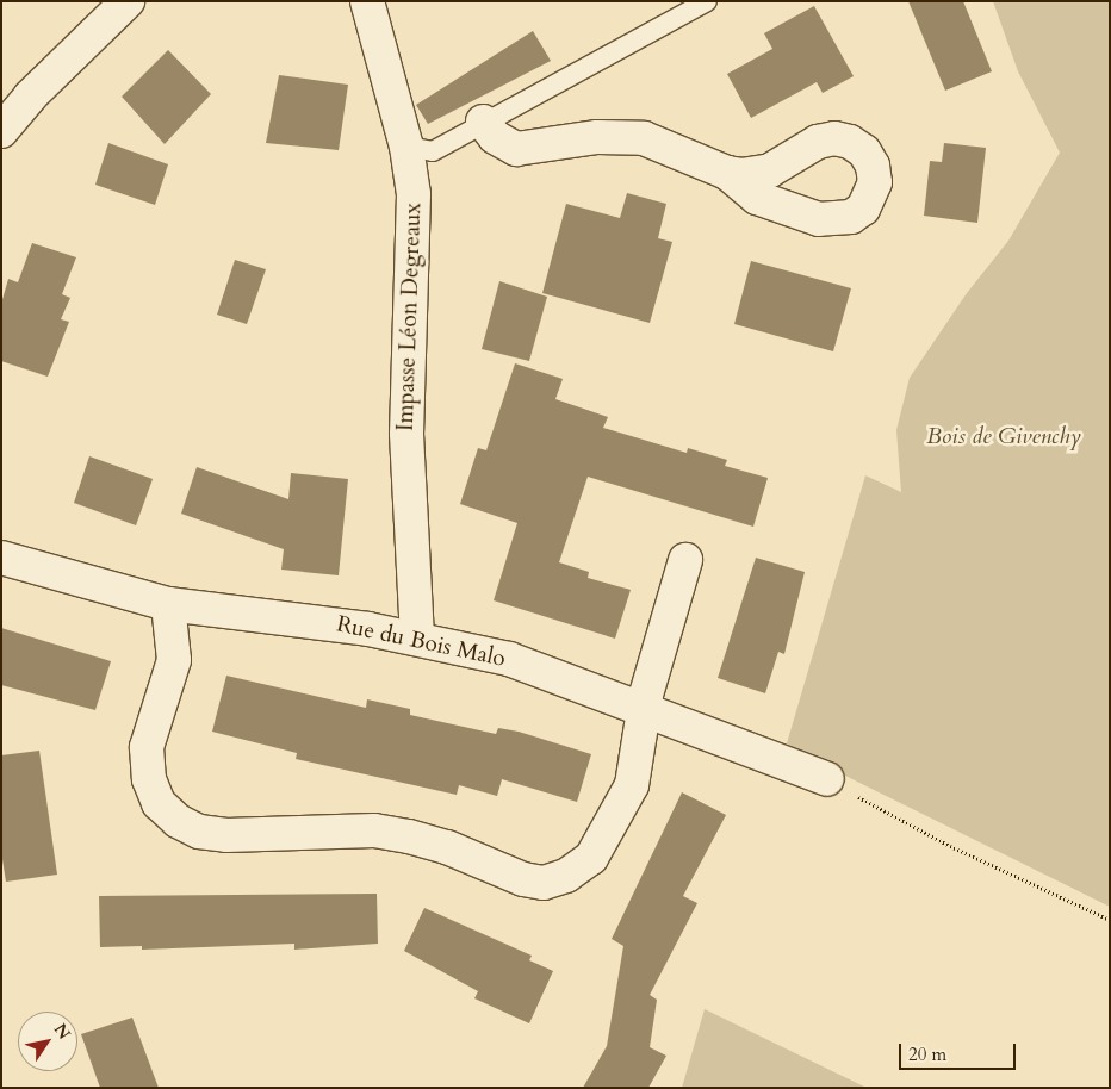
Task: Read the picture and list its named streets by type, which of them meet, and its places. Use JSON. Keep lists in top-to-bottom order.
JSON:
{
  "streets": {
    "street": ["Impasse Léon Degreaux", "Rue du Bois Malo"]
  },
  "crossings": [
    ["Impasse Léon Degreaux", "Rue du Bois Malo"]
  ],
  "parks": ["Bois de Givenchy"],
  "scale_bar": "20 m",
  "north": "top right"
}
